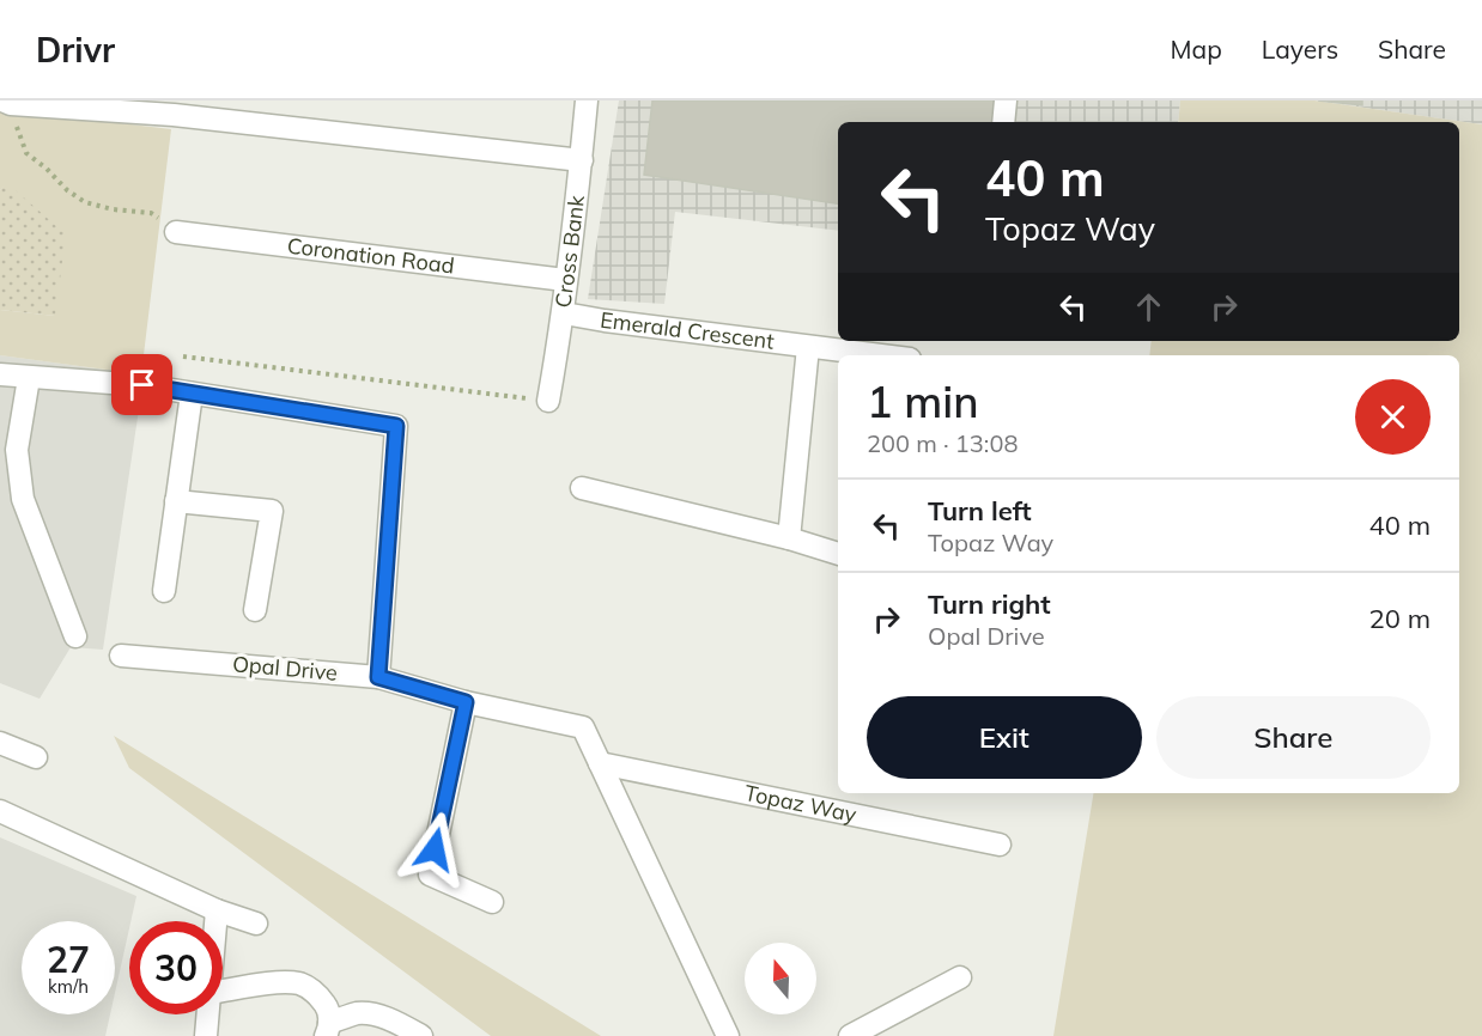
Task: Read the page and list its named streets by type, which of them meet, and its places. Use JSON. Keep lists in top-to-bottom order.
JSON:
{
  "streets": {
    "street": [
      "Cross Bank",
      "Coronation Road",
      "Emerald Crescent",
      "Opal Drive",
      "Topaz Way"
    ]
  },
  "crossings": [
    ["Cross Bank", "Coronation Road"],
    ["Cross Bank", "Emerald Crescent"]
  ],
  "north": "top",
  "page": {
    "header": "Drivr",
    "nav": ["Map", "Layers", "Share"],
    "turn": ["40 m", "Topaz Way"],
    "heading": ["1 min", "200 m · 13:08"],
    "list": [
      {
        "name": "Turn left",
        "note": "Topaz Way",
        "value": "40 m"
      },
      {
        "name": "Turn right",
        "note": "Opal Drive",
        "value": "20 m"
      }
    ],
    "buttons": ["Exit", "Share"],
    "speed": "27 km/h",
    "limit": "30"
  }
}
